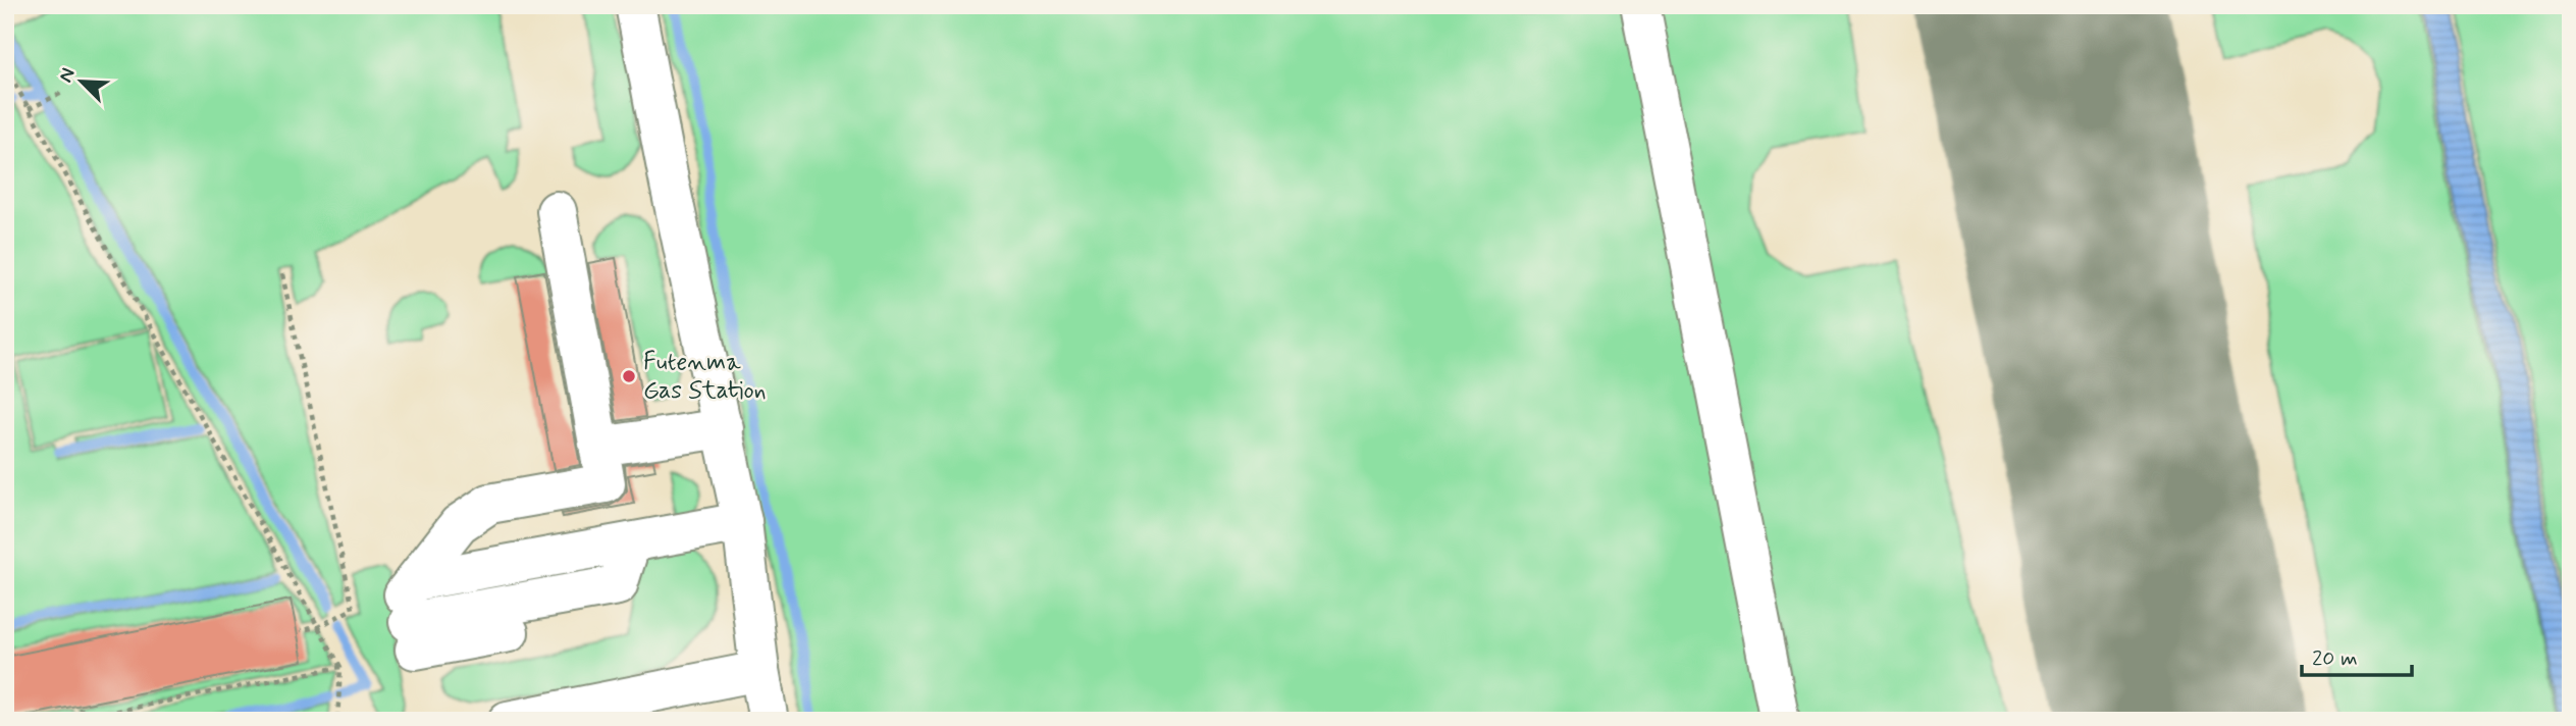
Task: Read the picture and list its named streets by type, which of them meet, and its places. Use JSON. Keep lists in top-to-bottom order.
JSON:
{
  "places": ["Futenma Gas Station"],
  "scale_bar": "20 m",
  "north": "top left"
}
